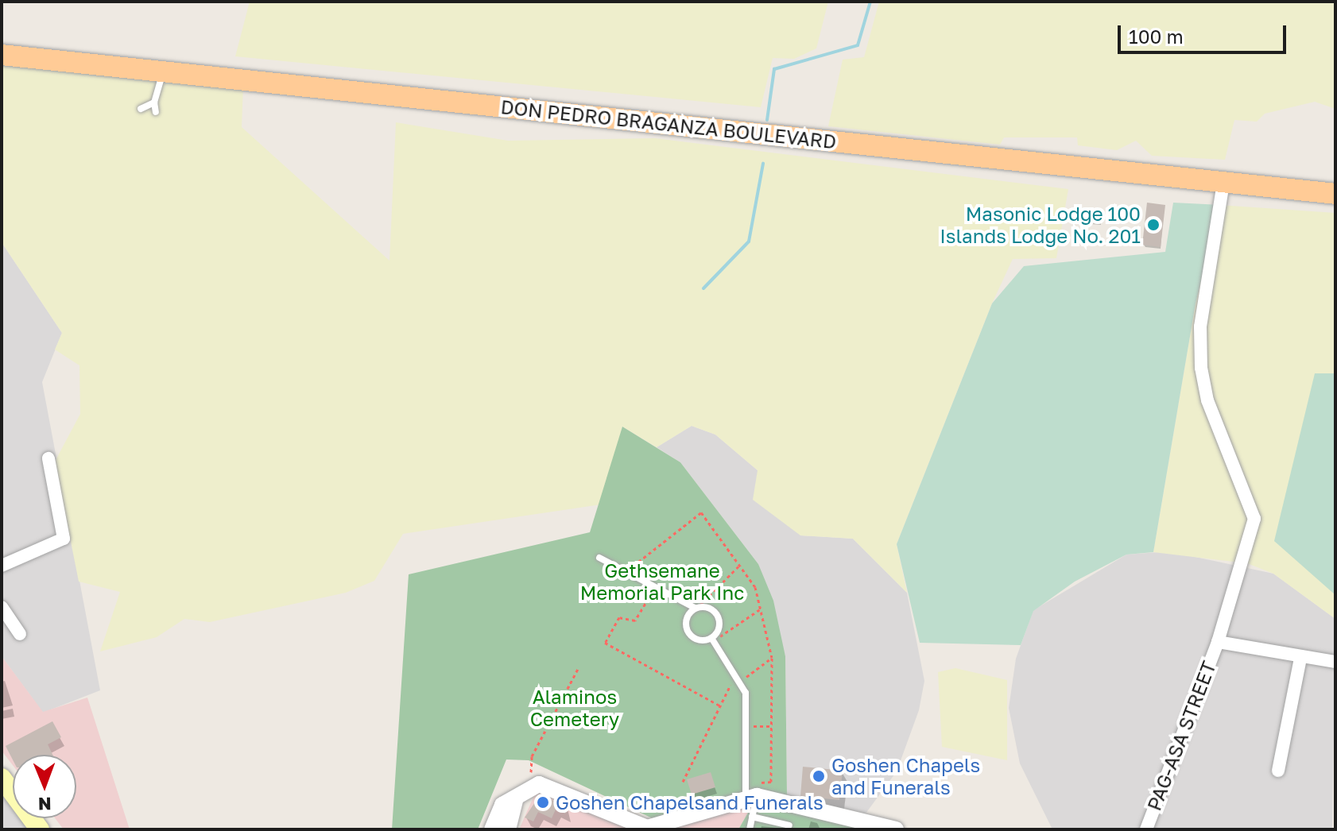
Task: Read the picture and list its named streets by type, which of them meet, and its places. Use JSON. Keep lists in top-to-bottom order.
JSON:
{
  "streets": {
    "main road": ["DON PEDRO BRAGANZA BOULEVARD"],
    "street": ["PAG-ASA STREET"]
  },
  "crossings": [
    ["DON PEDRO BRAGANZA BOULEVARD", "PAG-ASA STREET"]
  ],
  "parks": ["Gethsemane Memorial Park Inc", "Alaminos Cemetery"],
  "places": ["Masonic Lodge 100 Islands Lodge No. 201", "Goshen Chapels and Funerals", "Goshen Chapelsand Funerals"],
  "scale_bar": "100 m",
  "north": "bottom"
}
